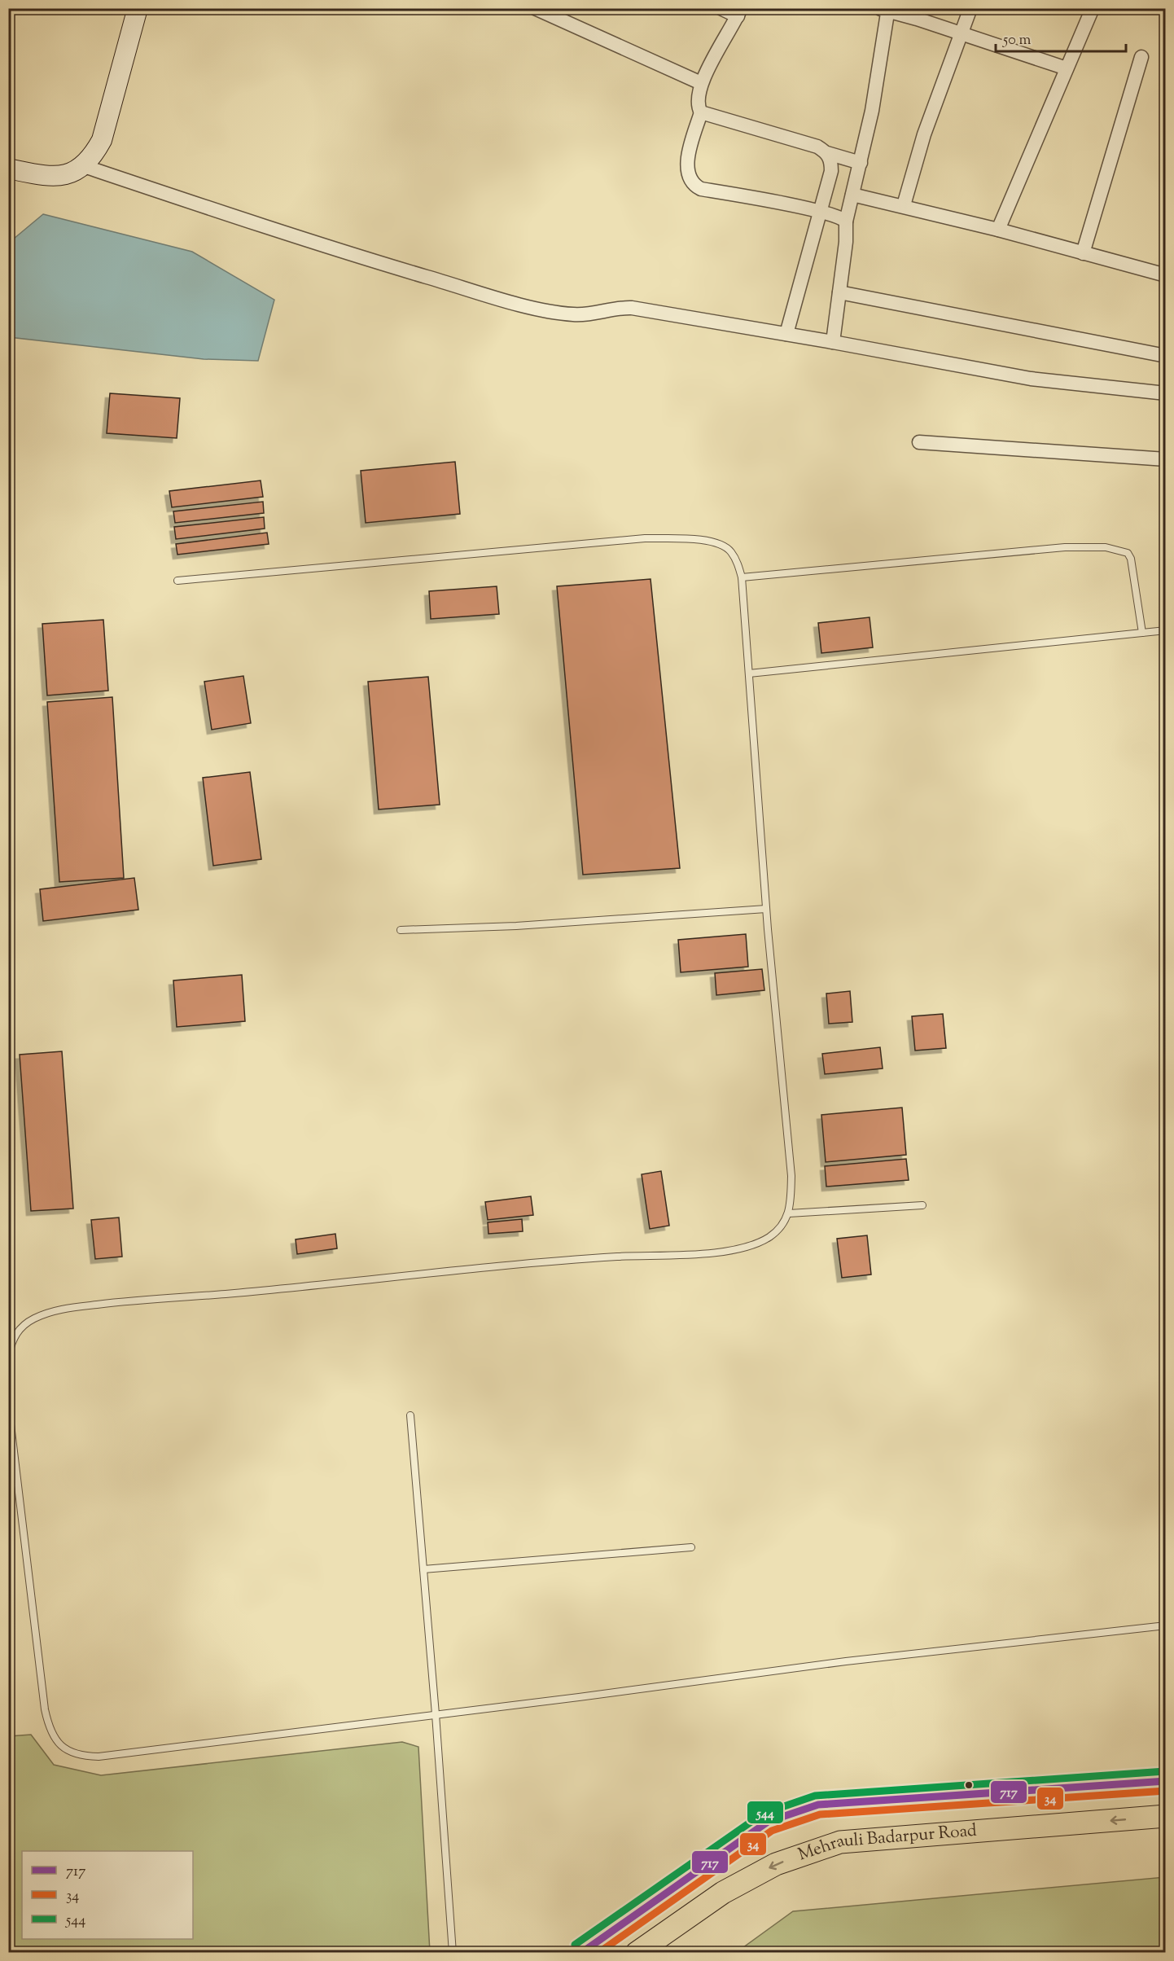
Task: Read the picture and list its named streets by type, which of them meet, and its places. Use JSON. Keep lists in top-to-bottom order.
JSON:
{
  "streets": {
    "main road": ["Mehrauli Badarpur Road"]
  },
  "lines": ["transit line 544", "transit line 717", "transit line 34"],
  "legend": ["717", "34", "544"],
  "scale_bar": "50 m"
}
